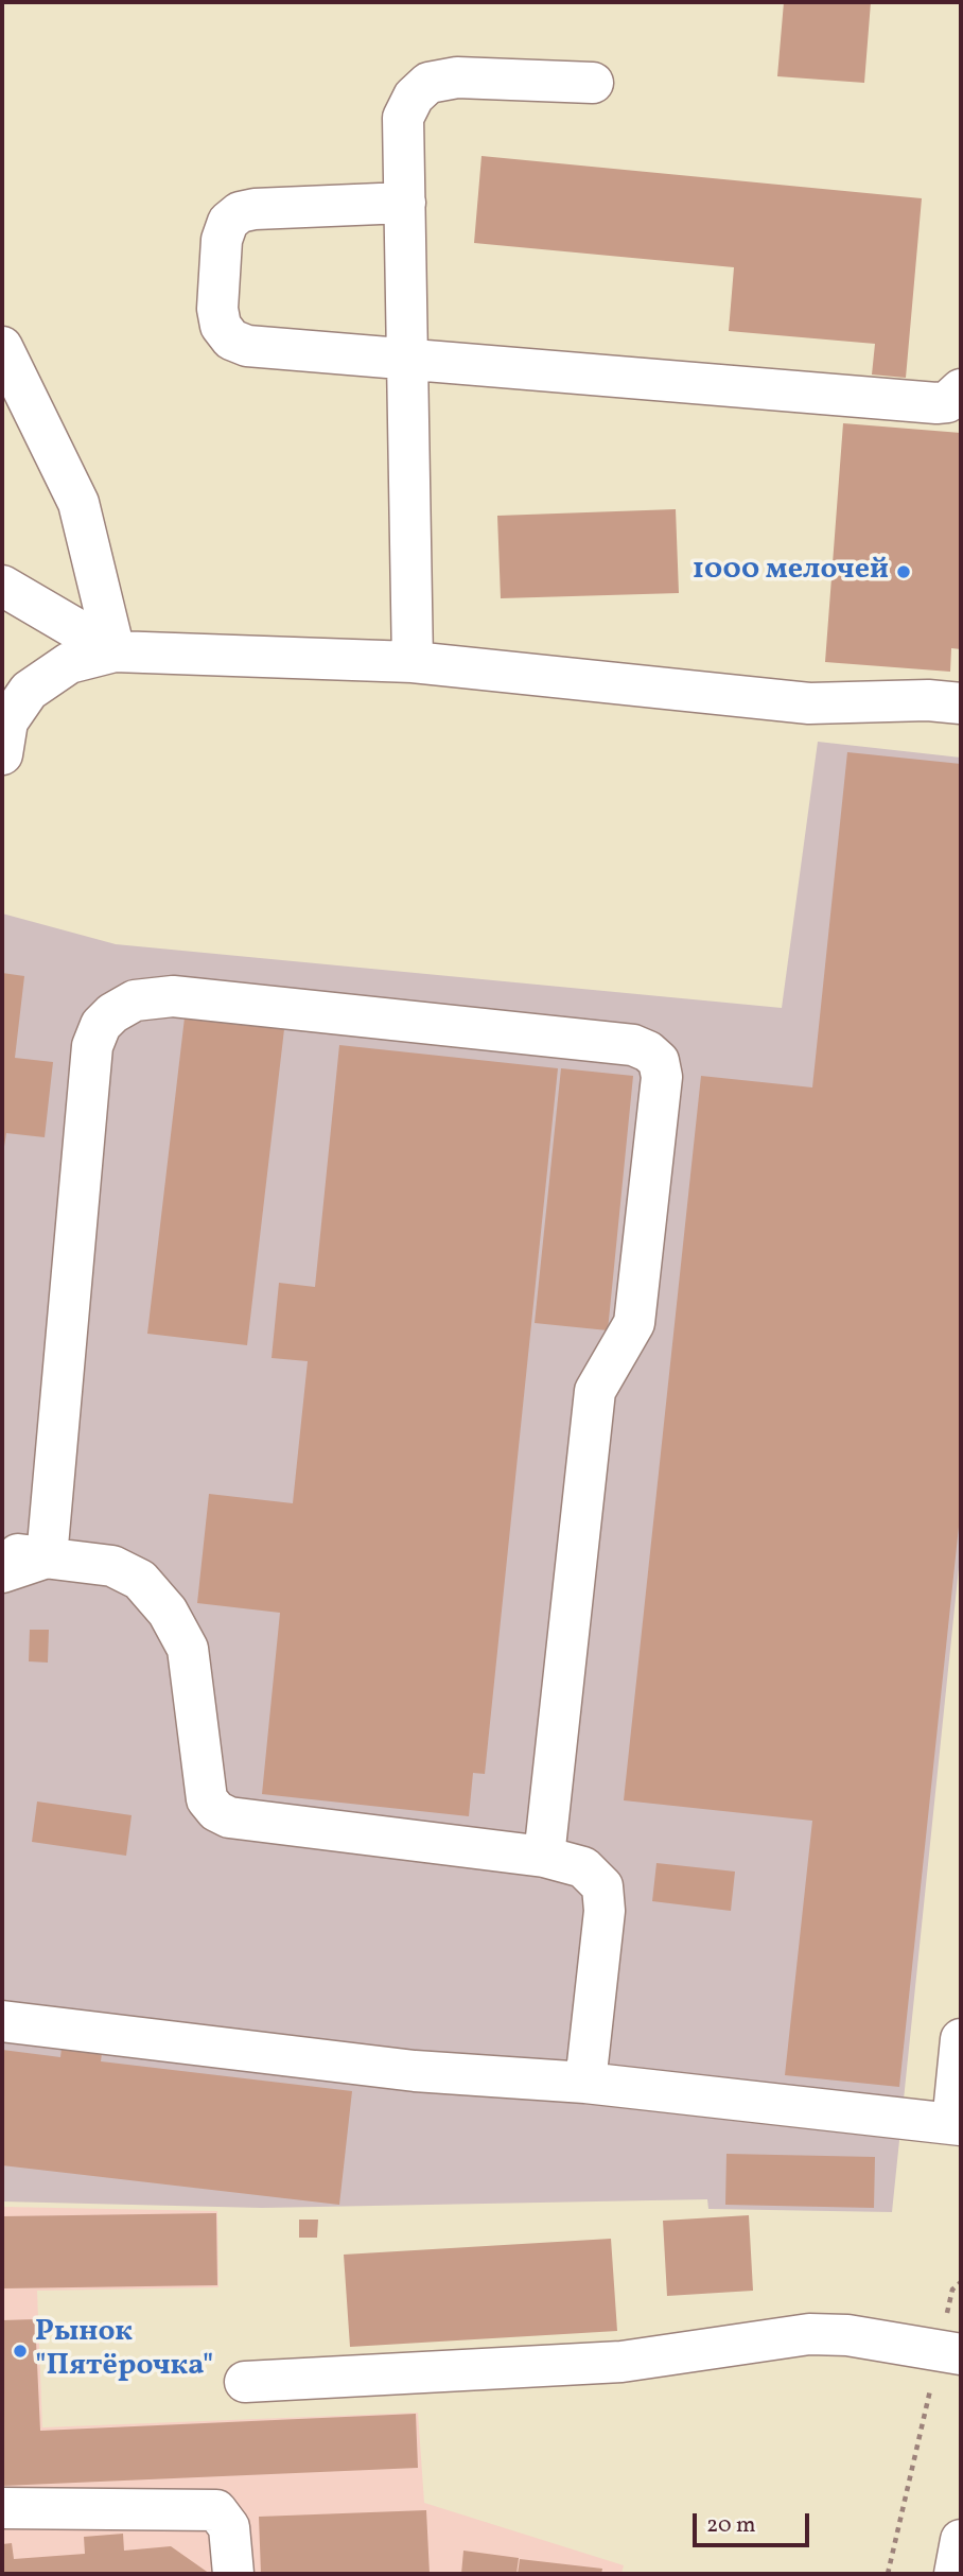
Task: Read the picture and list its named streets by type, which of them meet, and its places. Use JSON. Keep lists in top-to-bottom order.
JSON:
{
  "places": ["1000 мелочей", "Рынок \"Пятёрочка\""],
  "scale_bar": "20 m"
}
